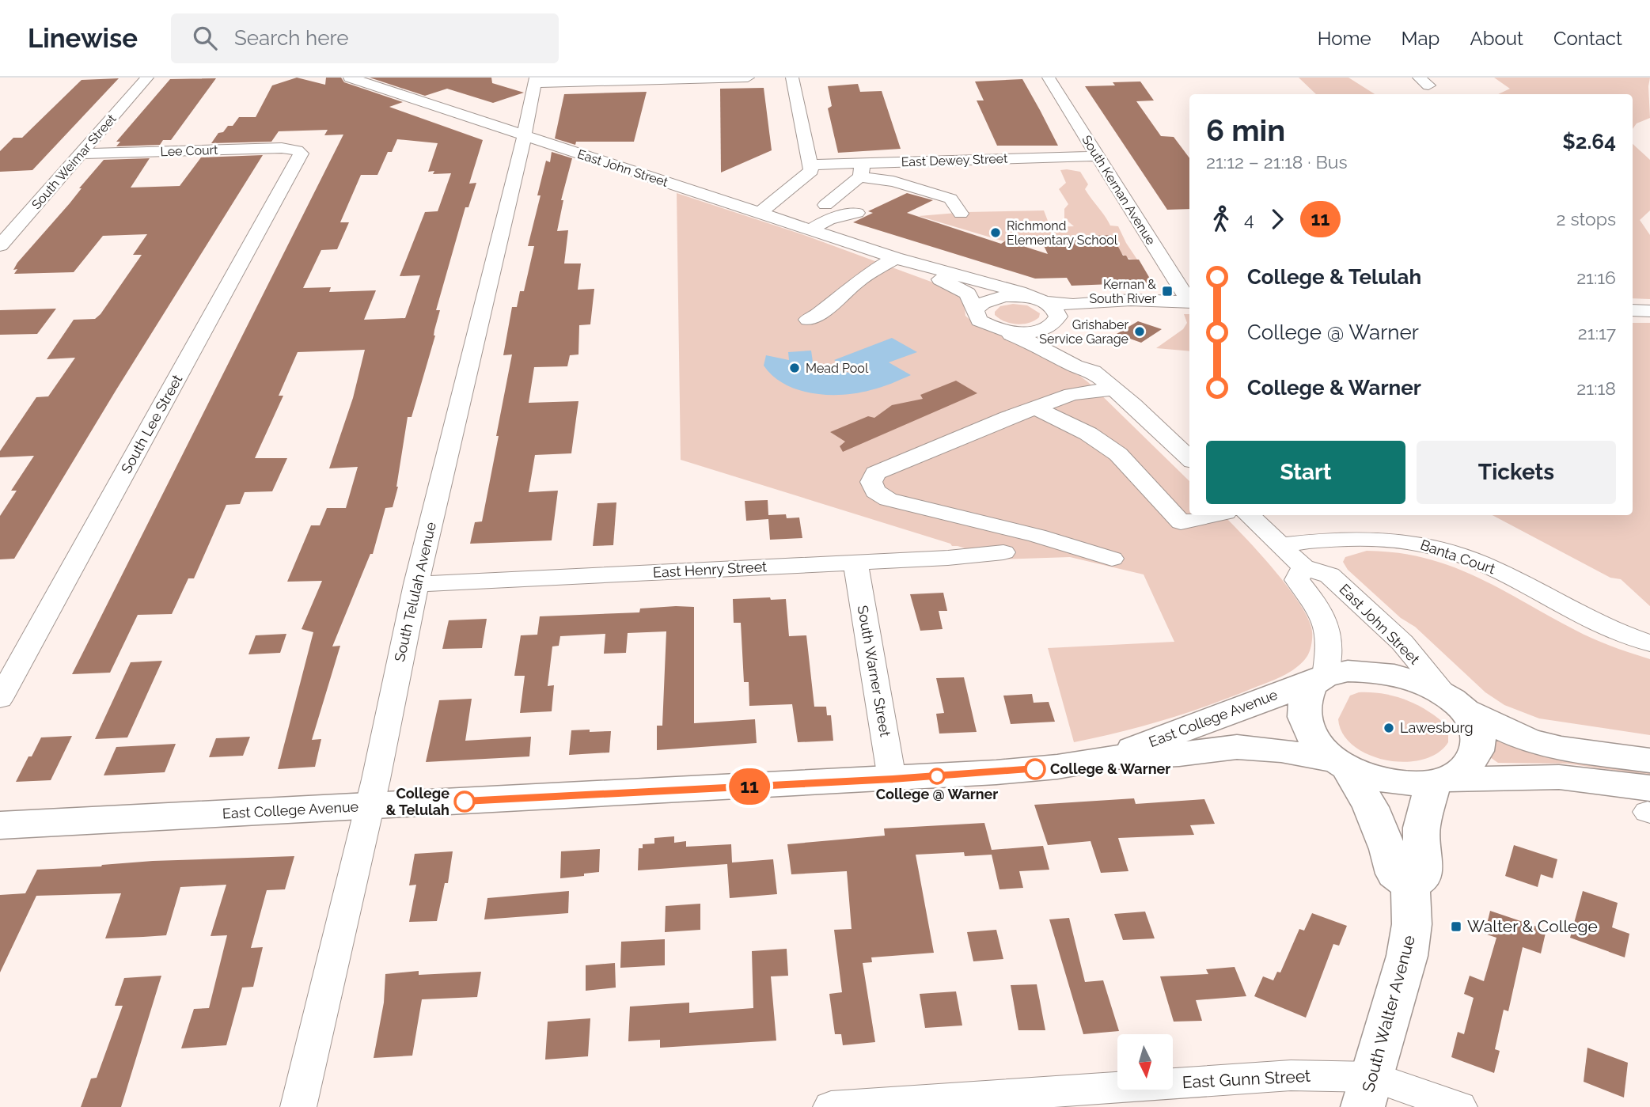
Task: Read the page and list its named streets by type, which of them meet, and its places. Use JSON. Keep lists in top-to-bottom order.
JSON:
{
  "streets": {
    "main road": ["East College Avenue", "South Walter Avenue"],
    "street": [
      "Lee Court",
      "East Dewey Street",
      "South Weimar Street",
      "East John Street",
      "South Kernan Avenue",
      "South Lee Street",
      "Banta Court",
      "East Henry Street",
      "South Telulah Avenue",
      "South Warner Street",
      "East Gunn Street"
    ]
  },
  "crossings": [
    ["Lee Court", "South Weimar Street"],
    ["Lee Court", "South Lee Street"],
    ["East Dewey Street", "South Kernan Avenue"],
    ["East John Street", "South Telulah Avenue"],
    ["East John Street", "East College Avenue"],
    ["East Henry Street", "South Telulah Avenue"],
    ["East Henry Street", "South Warner Street"],
    ["South Telulah Avenue", "East College Avenue"],
    ["South Warner Street", "East College Avenue"],
    ["South Walter Avenue", "East Gunn Street"]
  ],
  "places": {
    "other": [
      "Richmond Elementary School",
      "Grishaber Service Garage",
      "Mead Pool",
      "Lawesburg",
      "College & Warner",
      "College @ Warner",
      "College & Telulah"
    ],
    "transit": ["Kernan & South River", "Walter & College"]
  },
  "lines": ["bus line 11"],
  "north": "bottom",
  "page": {
    "header": "Linewise",
    "search": "Search here",
    "nav": [
      "Home",
      "Map",
      "About",
      "Contact"
    ],
    "on_map": "11",
    "heading": ["6 min", "21:12 – 21:18 · Bus", "$2.64"],
    "legs": ["4", "11", "2 stops"],
    "list": [
      {
        "name": "College & Telulah",
        "value": "21:16"
      },
      {
        "name": "College @ Warner",
        "value": "21:17"
      },
      {
        "name": "College & Warner",
        "value": "21:18"
      }
    ],
    "buttons": ["Start", "Tickets"]
  }
}
